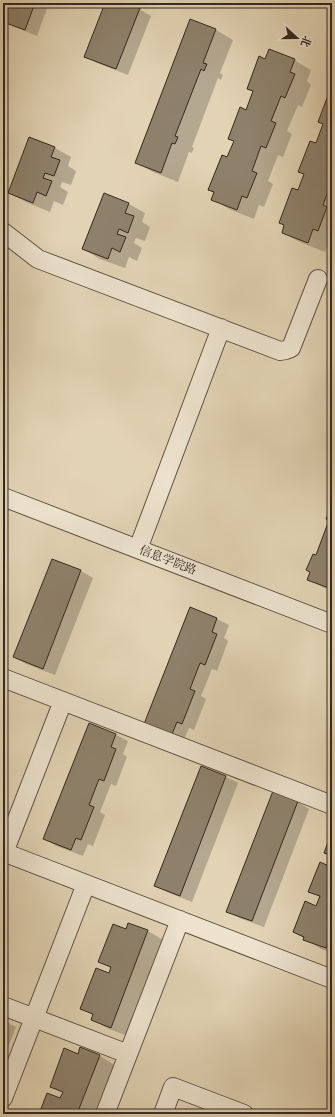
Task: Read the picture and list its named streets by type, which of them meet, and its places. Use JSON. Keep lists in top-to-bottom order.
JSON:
{
  "streets": {
    "street": ["信息学院路"]
  },
  "north": "right"
}
